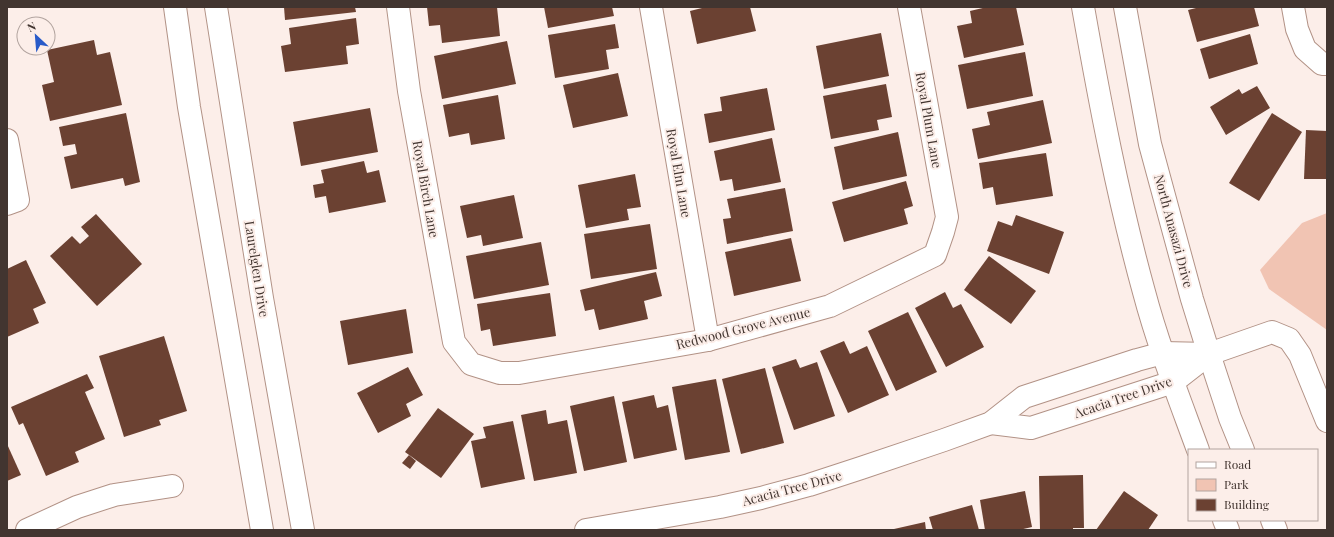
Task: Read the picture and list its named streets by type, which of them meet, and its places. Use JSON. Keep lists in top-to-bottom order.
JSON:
{
  "streets": {
    "street": [
      "Royal Plum Lane",
      "Royal Elm Lane",
      "Royal Birch Lane",
      "North Anasazi Drive",
      "Laurelglen Drive",
      "Redwood Grove Avenue",
      "Acacia Tree Drive"
    ]
  },
  "crossings": [
    ["Royal Plum Lane", "Redwood Grove Avenue"],
    ["Royal Elm Lane", "Redwood Grove Avenue"],
    ["Royal Birch Lane", "Redwood Grove Avenue"],
    ["North Anasazi Drive", "Acacia Tree Drive"]
  ],
  "legend": ["Road", "Park", "Building"],
  "north": "top left"
}
